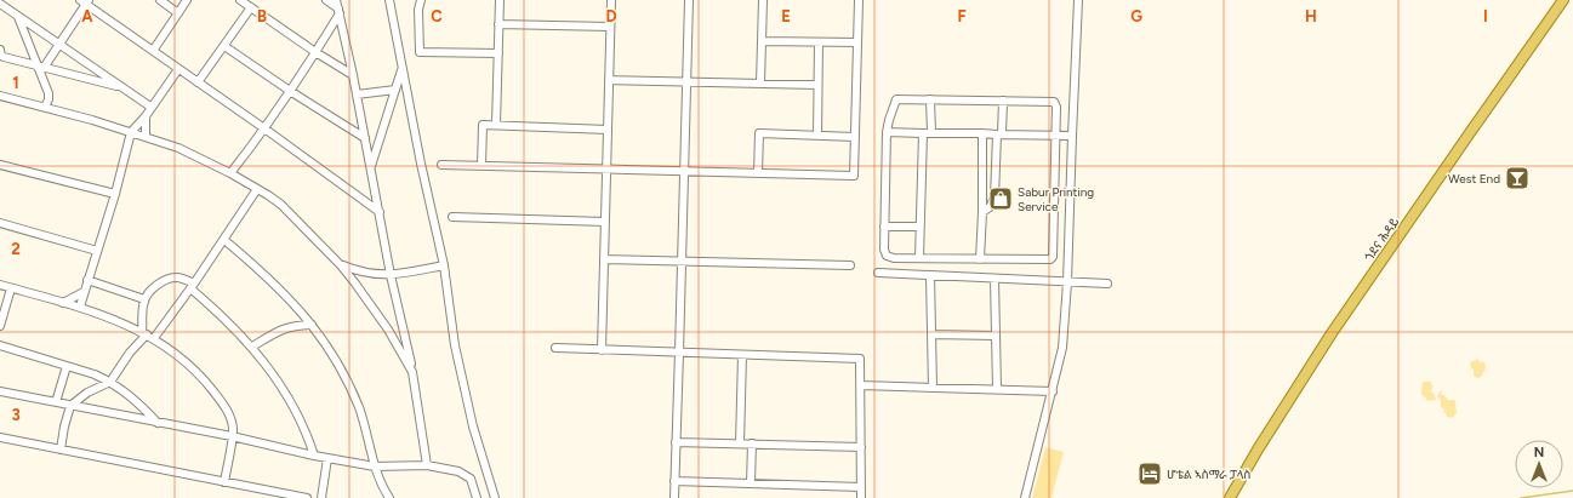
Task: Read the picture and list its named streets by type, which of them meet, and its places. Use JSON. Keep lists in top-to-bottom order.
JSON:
{
  "streets": {
    "main road": ["ጎደና ሕዳይ"]
  },
  "places": {
    "bar": ["West End"],
    "shop": ["Sabur Printing Service"],
    "hotel": ["ሆቴል ኣስማራ ፓላስ"]
  },
  "north": "top",
  "grid": {
    "columns": [
      "A",
      "B",
      "C",
      "D",
      "E",
      "F",
      "G",
      "H",
      "I"
    ],
    "rows": ["1", "2", "3"]
  }
}
